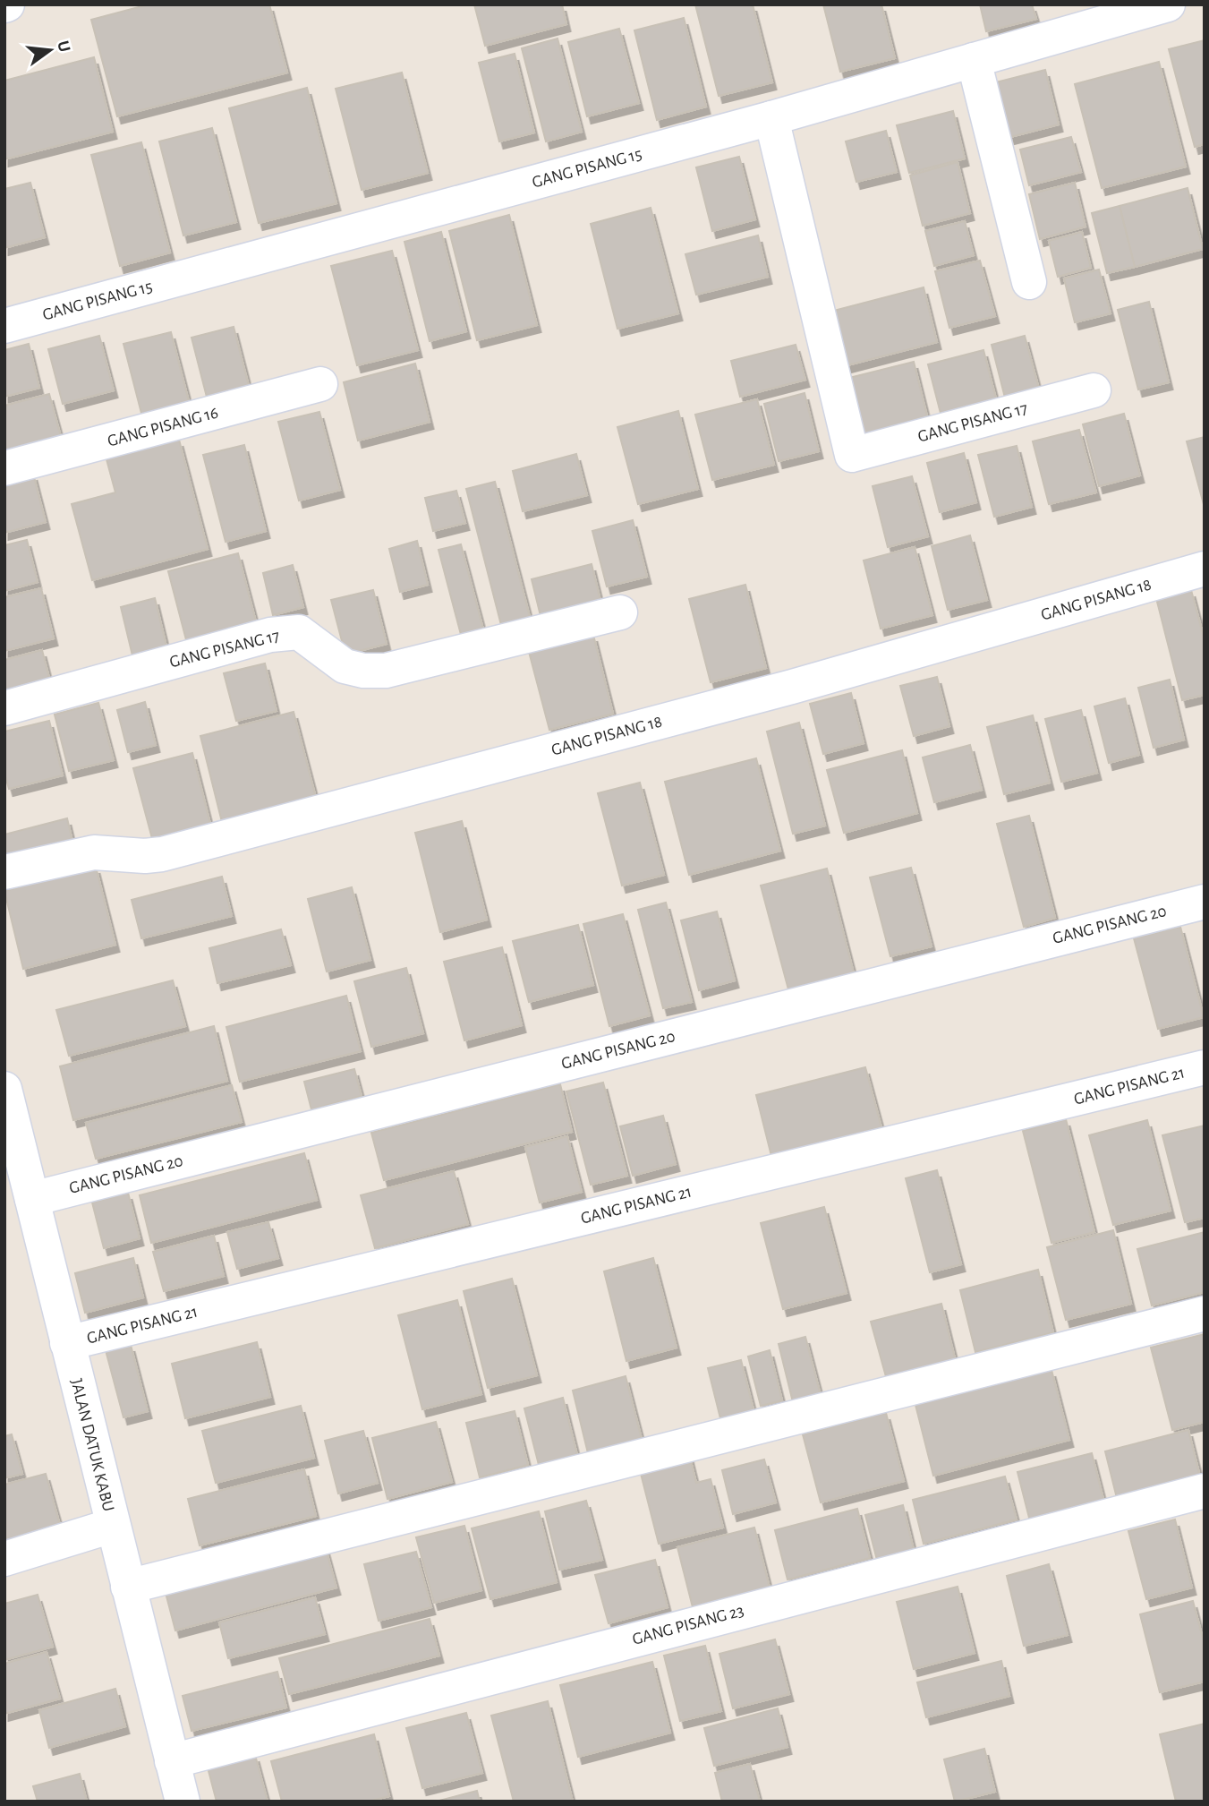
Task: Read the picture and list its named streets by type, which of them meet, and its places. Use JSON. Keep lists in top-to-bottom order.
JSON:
{
  "streets": {
    "street": [
      "GANG PISANG 15",
      "GANG PISANG 17",
      "GANG PISANG 16",
      "GANG PISANG 18",
      "GANG PISANG 20",
      "GANG PISANG 21",
      "JALAN DATUK KABU",
      "GANG PISANG 23"
    ]
  },
  "crossings": [
    ["GANG PISANG 15", "GANG PISANG 17"],
    ["GANG PISANG 20", "JALAN DATUK KABU"],
    ["GANG PISANG 21", "JALAN DATUK KABU"],
    ["JALAN DATUK KABU", "GANG PISANG 23"]
  ],
  "north": "right"
}
